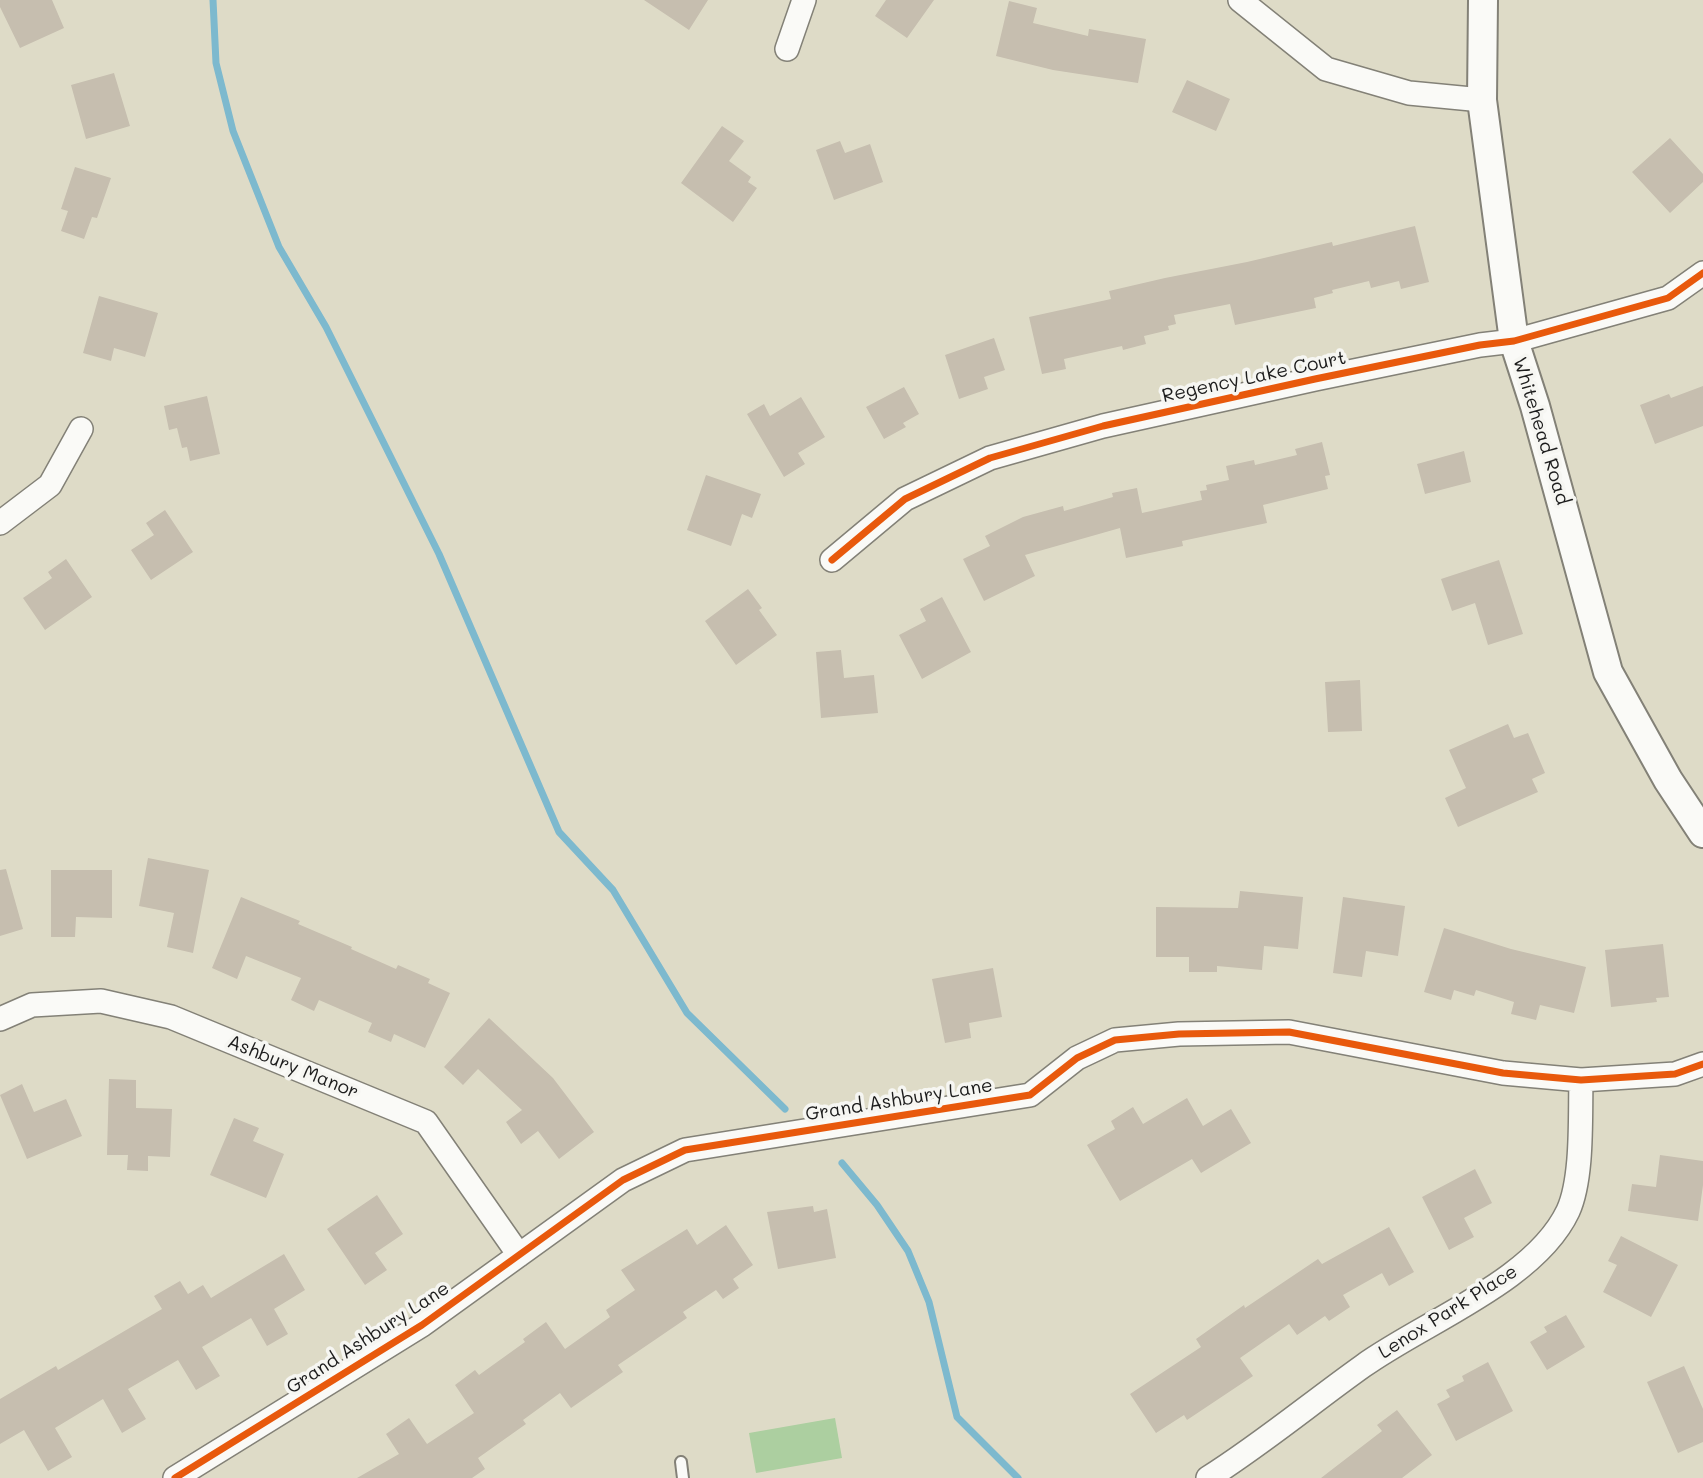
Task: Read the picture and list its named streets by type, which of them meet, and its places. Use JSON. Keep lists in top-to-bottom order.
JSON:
{
  "streets": {
    "street": [
      "Regency Lake Court",
      "Whitehead Road",
      "Ashbury Manor",
      "Grand Ashbury Lane",
      "Lenox Park Place"
    ]
  },
  "crossings": [
    ["Regency Lake Court", "Whitehead Road"],
    ["Ashbury Manor", "Grand Ashbury Lane"],
    ["Grand Ashbury Lane", "Lenox Park Place"]
  ]
}
